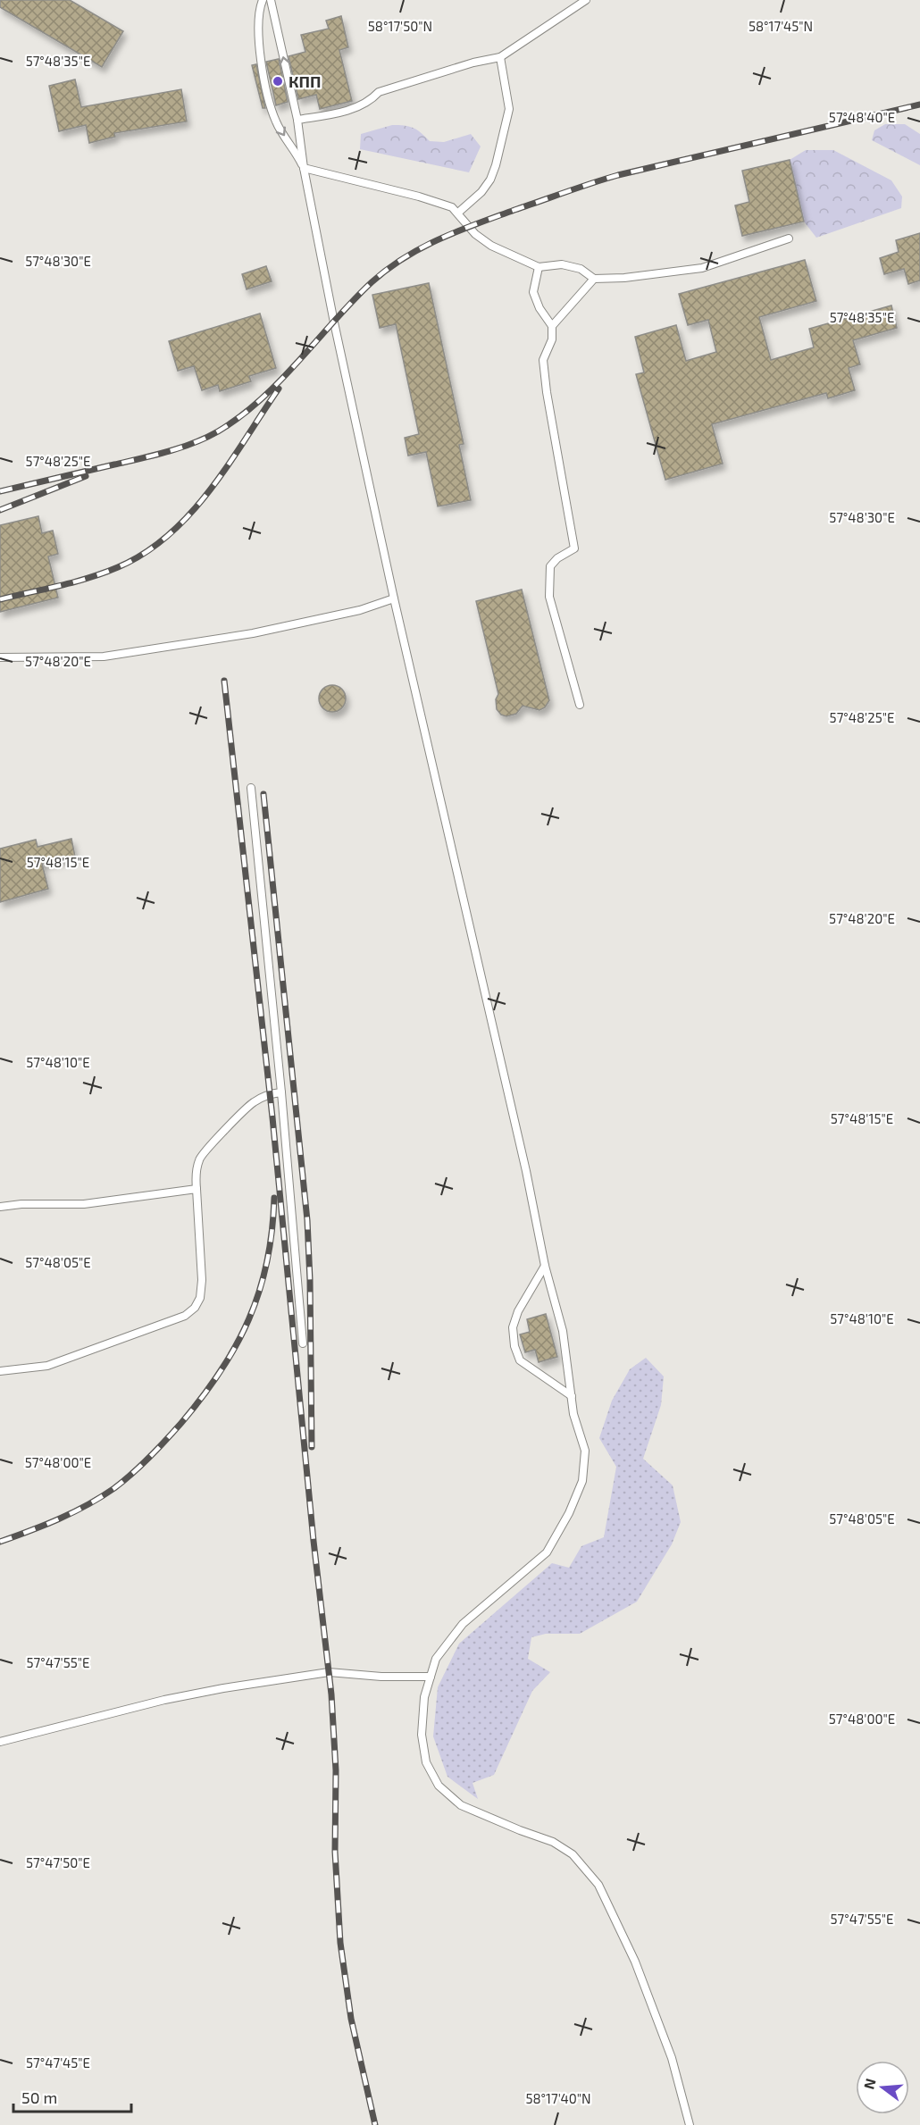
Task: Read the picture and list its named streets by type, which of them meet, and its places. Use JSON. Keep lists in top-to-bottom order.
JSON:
{
  "places": ["КПП"],
  "scale_bar": "50 m",
  "north": "left",
  "coordinates": [
    "58°17'50\"N",
    "58°17'45\"N",
    "57°48'35\"E",
    "57°48'40\"E",
    "57°48'30\"E",
    "57°48'25\"E",
    "57°48'20\"E",
    "57°48'15\"E",
    "57°48'10\"E",
    "57°48'05\"E",
    "57°48'00\"E",
    "57°47'55\"E",
    "57°47'50\"E",
    "57°47'45\"E",
    "58°17'40\"N"
  ]
}
